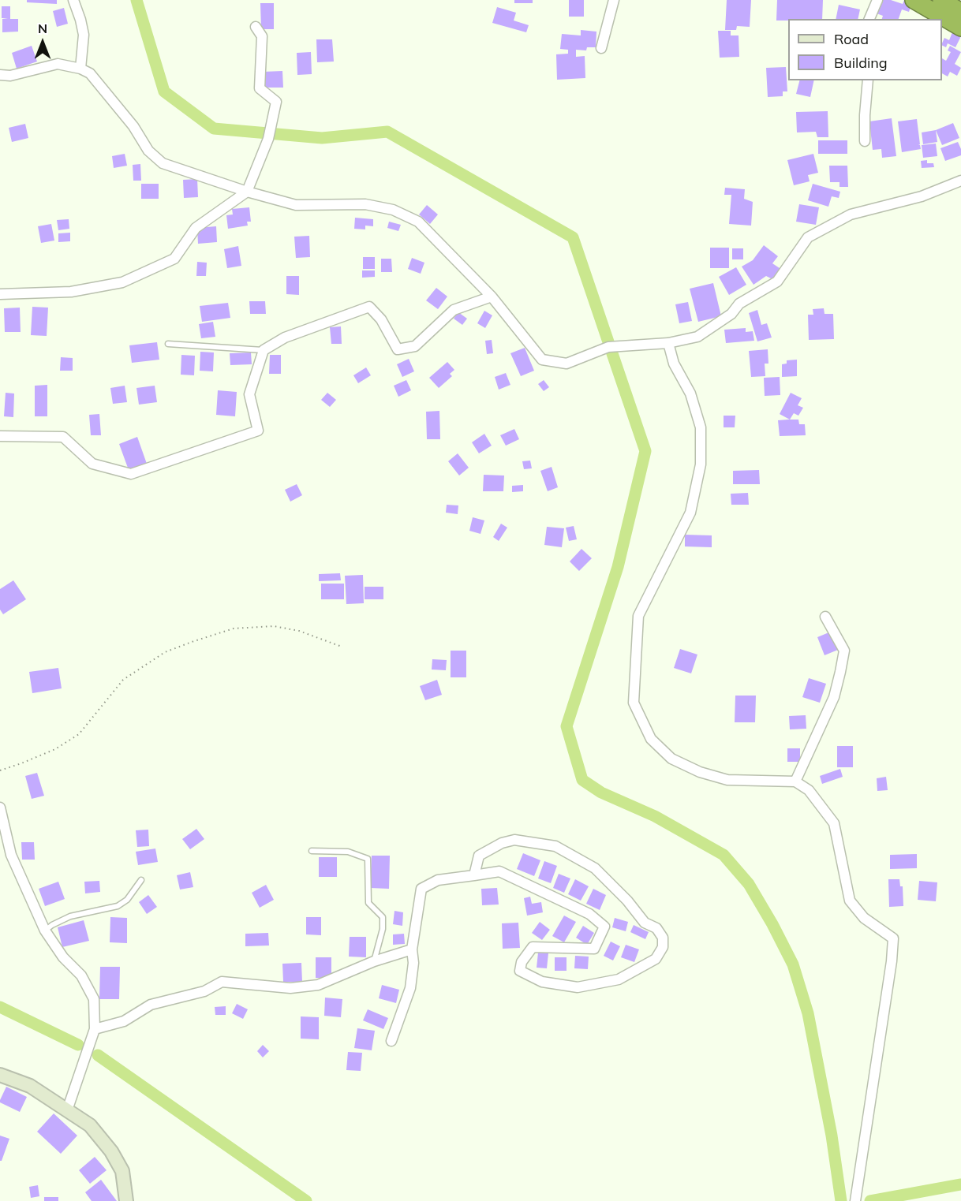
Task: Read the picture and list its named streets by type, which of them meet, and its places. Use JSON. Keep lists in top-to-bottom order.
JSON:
{
  "legend": ["Road", "Building"],
  "north": "top"
}
